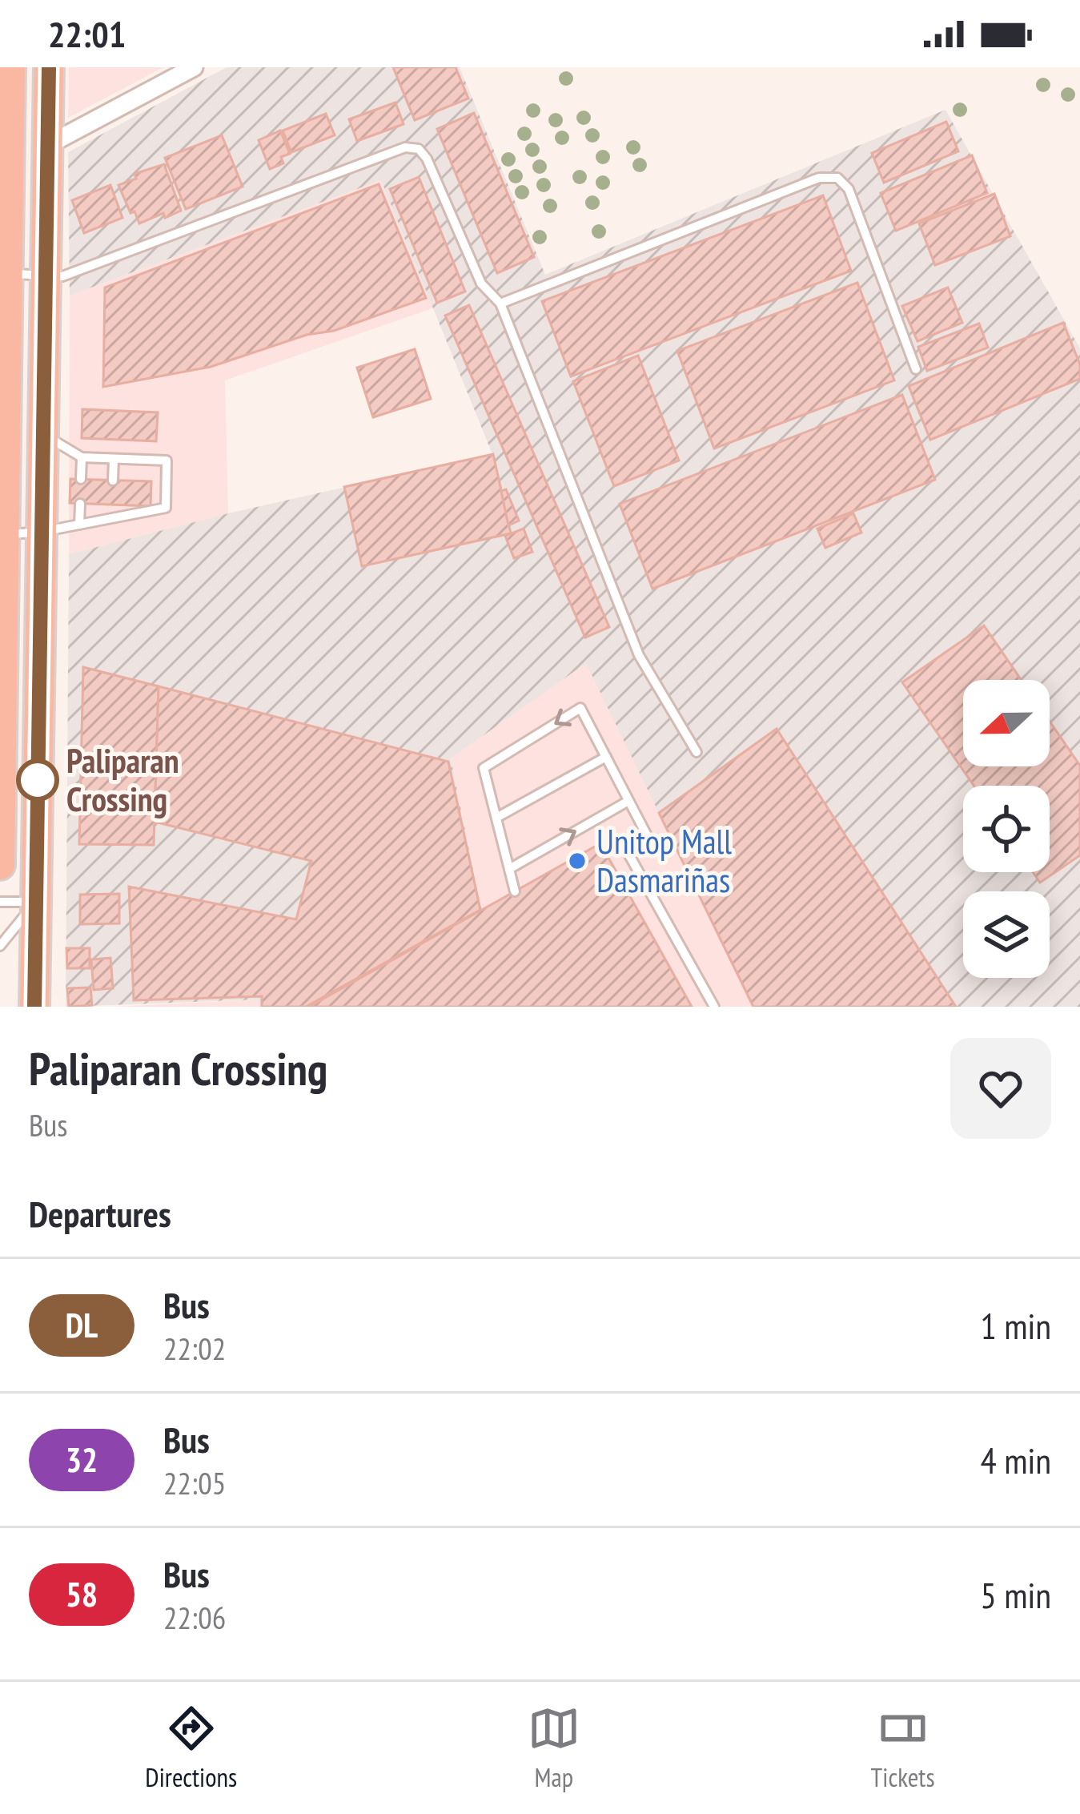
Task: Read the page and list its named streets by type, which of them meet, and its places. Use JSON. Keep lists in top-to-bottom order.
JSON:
{
  "places": ["Paliparan Crossing", "Unitop Mall Dasmariñas"],
  "lines": ["bus line DL"],
  "north": "left",
  "page": {
    "status": "22:01",
    "heading": [
      ["Paliparan Crossing", "Bus"],
      "Departures"
    ],
    "list": [
      {
        "mark": "DL",
        "name": "Bus",
        "note": "22:02",
        "value": "1 min"
      },
      {
        "mark": "32",
        "name": "Bus",
        "note": "22:05",
        "value": "4 min"
      },
      {
        "mark": "58",
        "name": "Bus",
        "note": "22:06",
        "value": "5 min"
      }
    ],
    "tabs": ["Directions", "Map", "Tickets"]
  }
}
